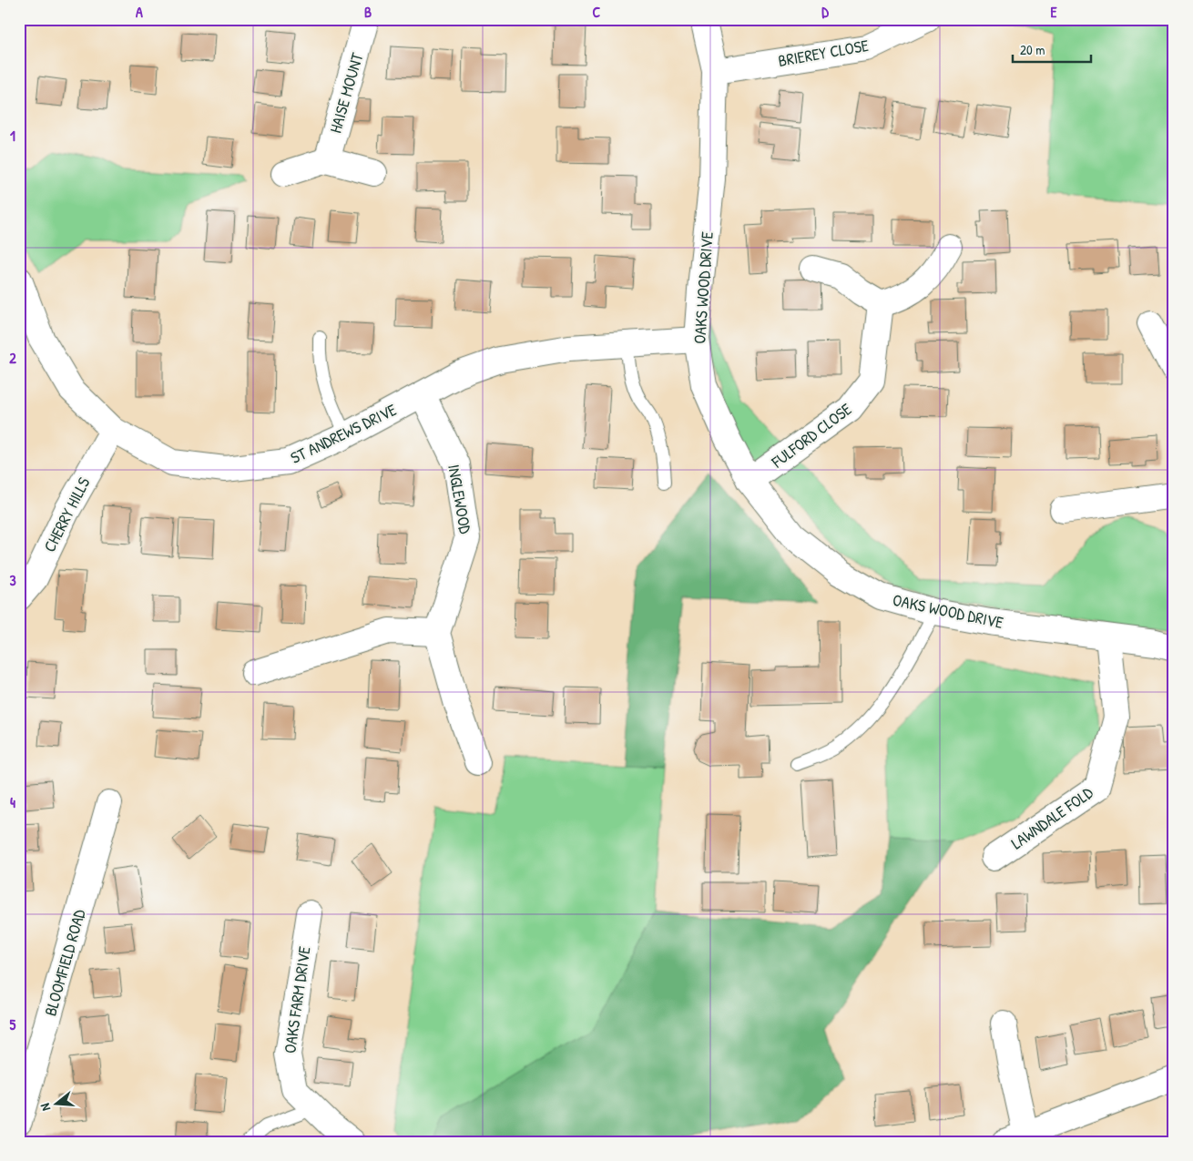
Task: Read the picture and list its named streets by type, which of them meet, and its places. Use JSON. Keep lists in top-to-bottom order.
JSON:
{
  "streets": {
    "street": [
      "BRIEREY CLOSE",
      "HAISE MOUNT",
      "OAKS WOOD DRIVE",
      "ST ANDREWS DRIVE",
      "FULFORD CLOSE",
      "INGLEWOOD",
      "CHERRY HILLS",
      "LAWNDALE FOLD",
      "BLOOMFIELD ROAD",
      "OAKS FARM DRIVE"
    ]
  },
  "crossings": [
    ["BRIEREY CLOSE", "OAKS WOOD DRIVE"],
    ["OAKS WOOD DRIVE", "ST ANDREWS DRIVE"],
    ["OAKS WOOD DRIVE", "FULFORD CLOSE"],
    ["OAKS WOOD DRIVE", "LAWNDALE FOLD"],
    ["ST ANDREWS DRIVE", "INGLEWOOD"],
    ["ST ANDREWS DRIVE", "CHERRY HILLS"]
  ],
  "scale_bar": "20 m",
  "north": "left",
  "grid": {
    "columns": [
      "A",
      "B",
      "C",
      "D",
      "E"
    ],
    "rows": [
      "1",
      "2",
      "3",
      "4",
      "5"
    ]
  }
}
